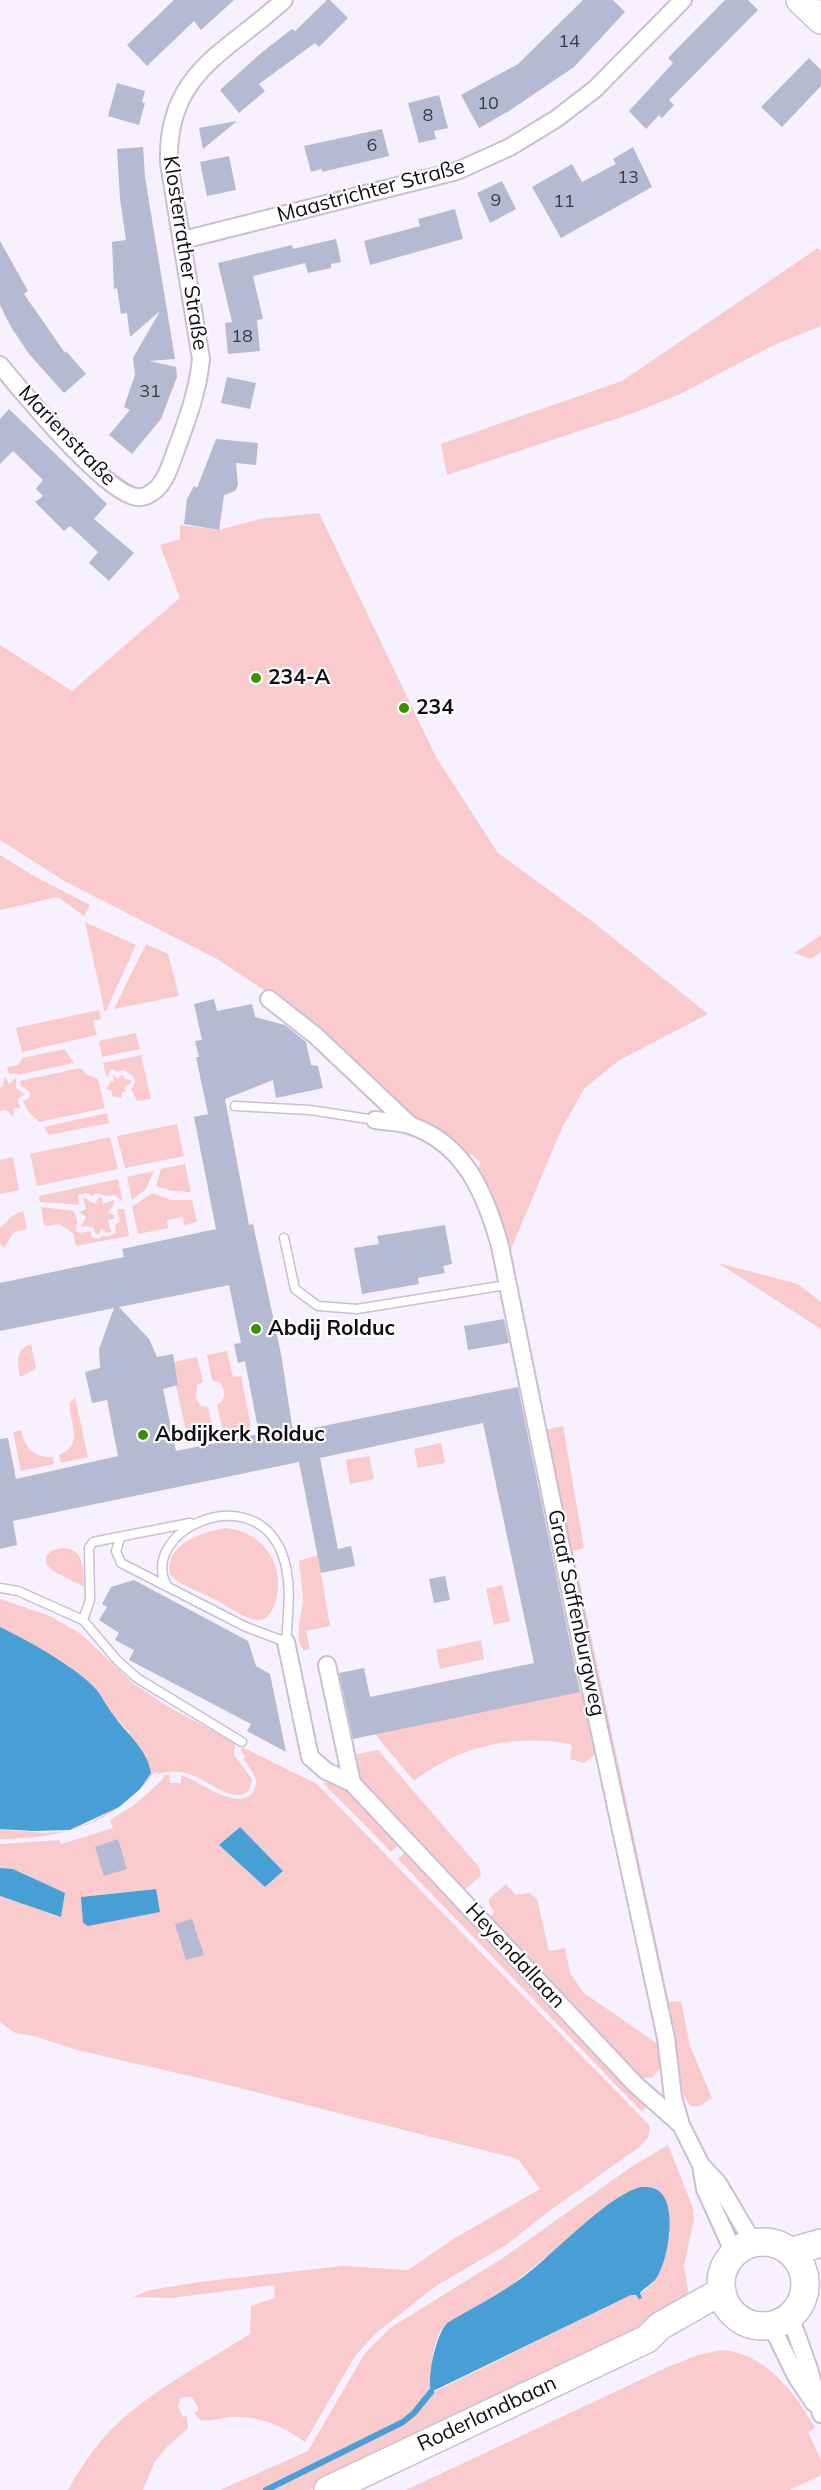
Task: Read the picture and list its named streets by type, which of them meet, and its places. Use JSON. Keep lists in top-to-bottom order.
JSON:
{
  "streets": {
    "main road": ["Roderlandbaan"],
    "street": [
      "Maastrichter Straße",
      "Klosterrather Straße",
      "Marienstraße",
      "Graaf Saffenburgweg",
      "Heyendallaan"
    ]
  },
  "crossings": [
    ["Maastrichter Straße", "Klosterrather Straße"],
    ["Klosterrather Straße", "Marienstraße"],
    ["Graaf Saffenburgweg", "Heyendallaan"],
    ["Graaf Saffenburgweg", "Roderlandbaan"]
  ],
  "places": [
    "234-A",
    "234",
    "Abdij Rolduc",
    "Abdijkerk Rolduc"
  ],
  "house_numbers": [
    "14",
    "10",
    "8",
    "6",
    "13",
    "9",
    "11",
    "18",
    "31"
  ]
}
